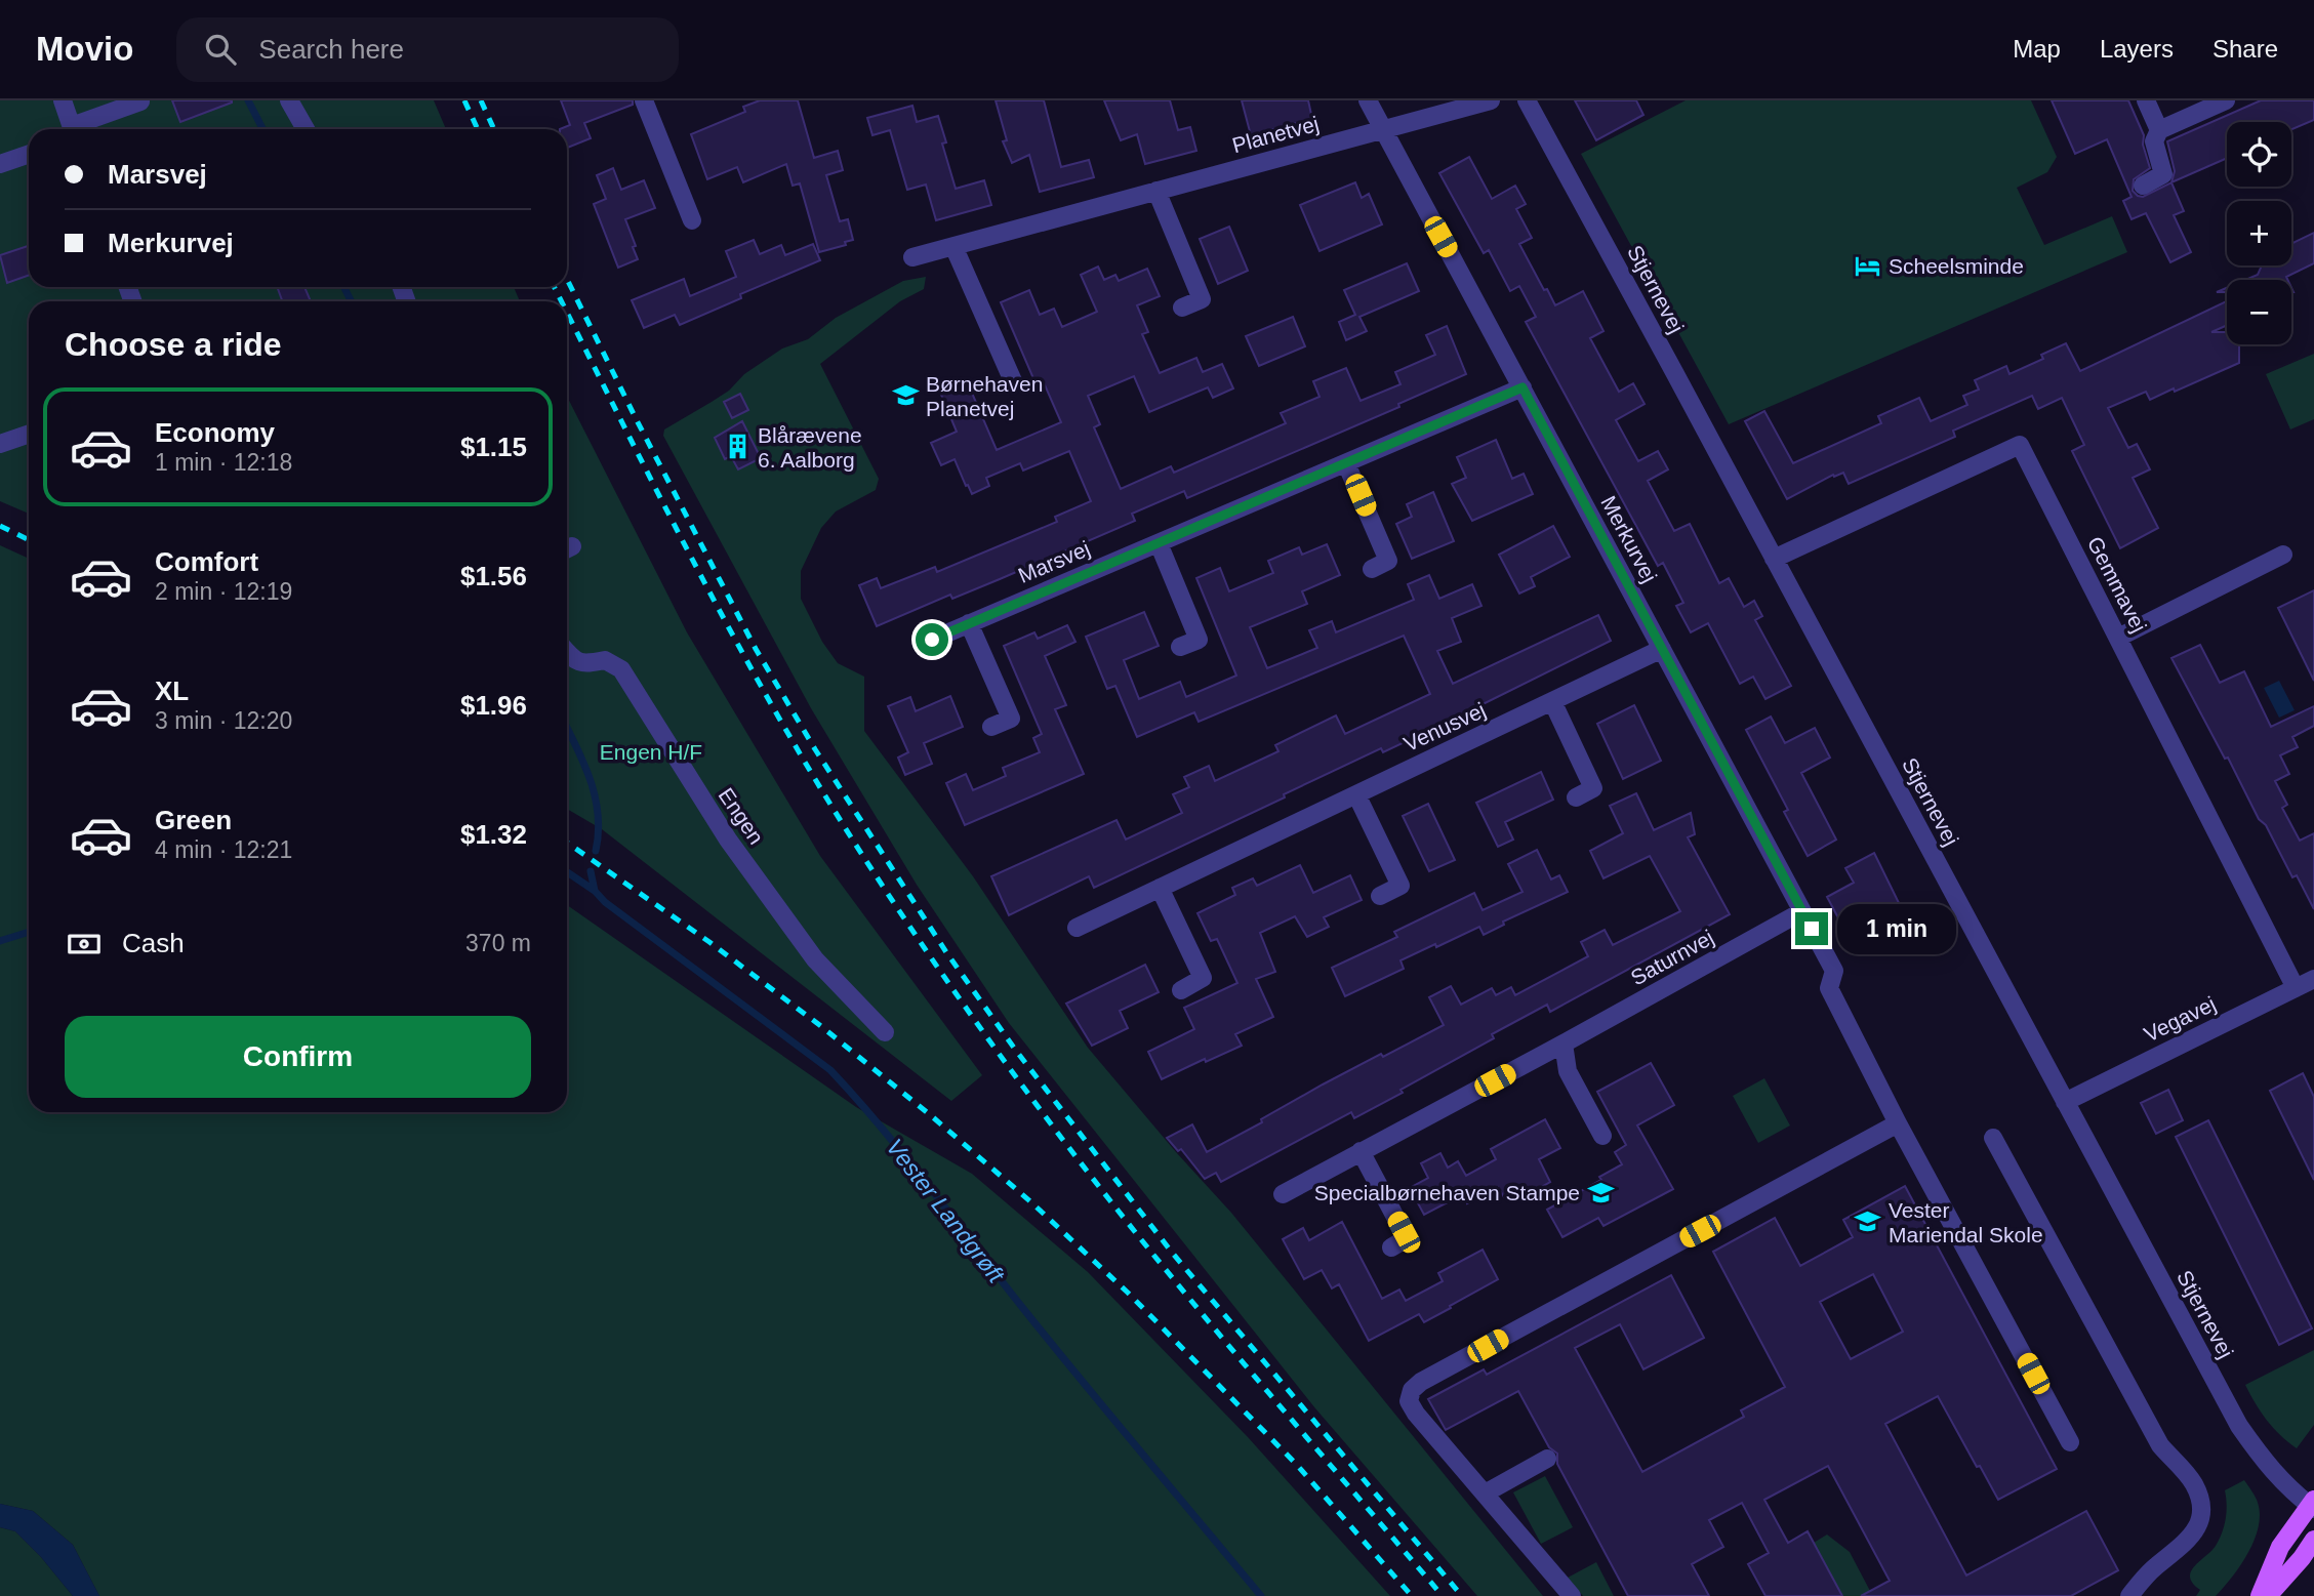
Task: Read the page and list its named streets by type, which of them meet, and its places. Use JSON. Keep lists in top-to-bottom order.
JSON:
{
  "streets": {
    "street": [
      "Planetvej",
      "Stjernevej",
      "Merkurvej",
      "Marsvej",
      "Gemmavej",
      "Venusvej",
      "Engen",
      "Saturnvej",
      "Vegavej"
    ]
  },
  "crossings": [
    ["Planetvej", "Merkurvej"],
    ["Stjernevej", "Gemmavej"],
    ["Stjernevej", "Vegavej"],
    ["Merkurvej", "Marsvej"],
    ["Merkurvej", "Venusvej"],
    ["Merkurvej", "Saturnvej"],
    ["Gemmavej", "Vegavej"]
  ],
  "water": ["Vester Landgrøft"],
  "parks": ["Engen H/F"],
  "places": {
    "hotel": ["Scheelsminde"],
    "school or university": ["Børnehaven Planetvej", "Specialbørnehaven Stampe", "Vester Mariendal Skole"],
    "building": ["Blårævene 6. Aalborg"]
  },
  "page": {
    "header": "Movio",
    "search": "Search here",
    "nav": ["Map", "Layers", "Share"],
    "map_buttons": ["+", "−"],
    "banner": ["Marsvej", "Merkurvej"],
    "heading": "Choose a ride",
    "list": [
      {
        "name": "Economy",
        "note": "1 min · 12:18",
        "value": "$1.15"
      },
      {
        "name": "Comfort",
        "note": "2 min · 12:19",
        "value": "$1.56"
      },
      {
        "name": "XL",
        "note": "3 min · 12:20",
        "value": "$1.96"
      },
      {
        "name": "Green",
        "note": "4 min · 12:21",
        "value": "$1.32"
      }
    ],
    "bubble": "1 min",
    "pay": ["Cash", "370 m"],
    "buttons": "Confirm"
  }
}
